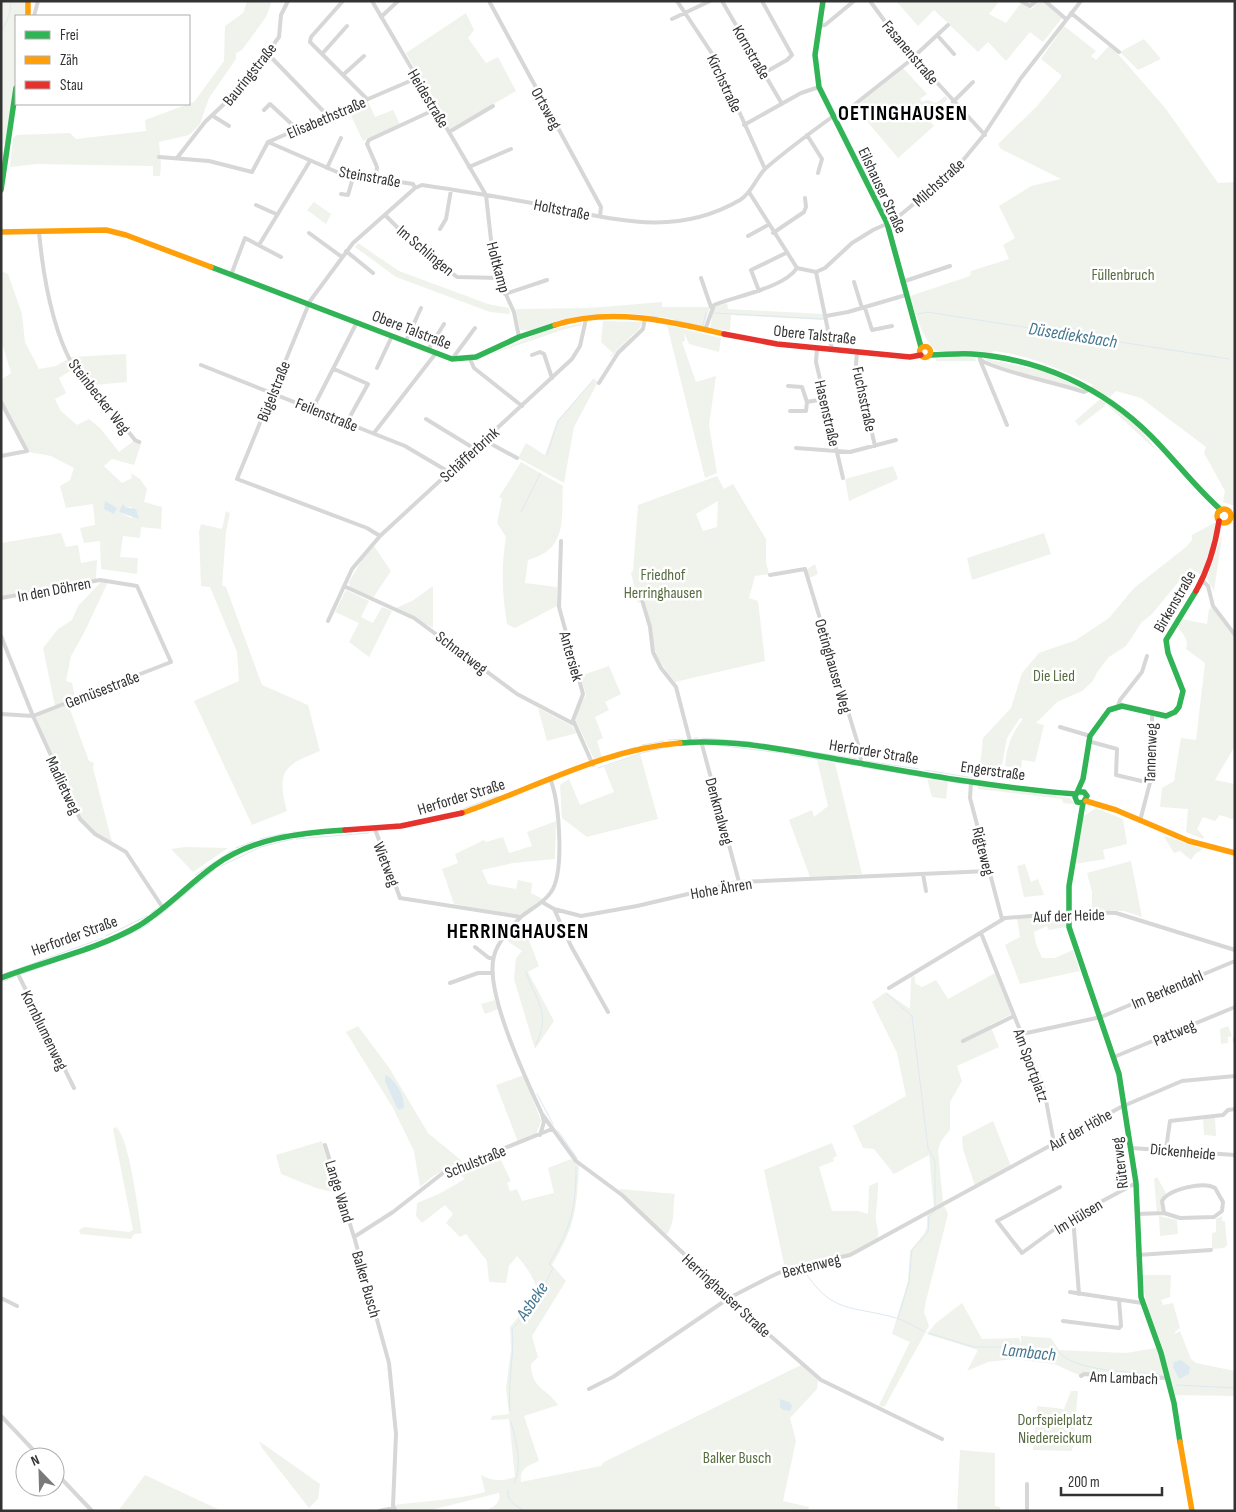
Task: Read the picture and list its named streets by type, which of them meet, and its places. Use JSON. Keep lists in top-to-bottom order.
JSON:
{
  "streets": {
    "street": [
      "Kornstraße",
      "Fasanenstraße",
      "Bauringstraße",
      "Kirchstraße",
      "Heidestraße",
      "Ortsweg",
      "Elisabethstraße",
      "Steinstraße",
      "Milchstraße",
      "Eilshauser Straße",
      "Holtstraße",
      "Im Schlingen",
      "Holtkamp",
      "Obere Talstraße",
      "Bügelstraße",
      "Steinbecker Weg",
      "Fuchsstraße",
      "Hasenstraße",
      "Feilenstraße",
      "Schäfferbrink",
      "In den Döhren",
      "Birkenstraße",
      "Schnatweg",
      "Antersiek",
      "Oetinghauser Weg",
      "Gemüsestraße",
      "Herforder Straße",
      "Tannenweg",
      "Engerstraße",
      "Madlietweg",
      "Denkmalweg",
      "Rigteweg",
      "Wietweg",
      "Hohe Ähren",
      "Auf der Heide",
      "Im Berkendahl",
      "Kornblumenweg",
      "Pattweg",
      "Am Sportplatz",
      "Auf der Höhe",
      "Dickenheide",
      "Schulstraße",
      "Rüterweg",
      "Lange Wand",
      "Im Hülsen",
      "Bextenweg",
      "Balker Busch",
      "Herringhauser Straße",
      "Am Lambach"
    ]
  },
  "crossings": [
    ["Fasanenstraße", "Milchstraße"],
    ["Fasanenstraße", "Holtstraße"],
    ["Bauringstraße", "Elisabethstraße"],
    ["Kirchstraße", "Holtstraße"],
    ["Heidestraße", "Elisabethstraße"],
    ["Heidestraße", "Holtstraße"],
    ["Heidestraße", "Holtkamp"],
    ["Ortsweg", "Holtstraße"],
    ["Elisabethstraße", "Steinstraße"],
    ["Steinstraße", "Holtstraße"],
    ["Milchstraße", "Eilshauser Straße"],
    ["Eilshauser Straße", "Holtstraße"],
    ["Eilshauser Straße", "Obere Talstraße"],
    ["Holtstraße", "Holtkamp"],
    ["Im Schlingen", "Holtkamp"],
    ["Holtkamp", "Obere Talstraße"],
    ["Obere Talstraße", "Bügelstraße"],
    ["Obere Talstraße", "Steinbecker Weg"],
    ["Obere Talstraße", "Fuchsstraße"],
    ["Obere Talstraße", "Hasenstraße"],
    ["Obere Talstraße", "Schäfferbrink"],
    ["Bügelstraße", "Feilenstraße"],
    ["Bügelstraße", "Schäfferbrink"],
    ["Feilenstraße", "Schäfferbrink"],
    ["Schäfferbrink", "Schnatweg"],
    ["In den Döhren", "Gemüsestraße"],
    ["Birkenstraße", "Tannenweg"],
    ["Schnatweg", "Antersiek"],
    ["Oetinghauser Weg", "Herforder Straße"],
    ["Gemüsestraße", "Madlietweg"],
    ["Herforder Straße", "Engerstraße"],
    ["Herforder Straße", "Madlietweg"],
    ["Herforder Straße", "Denkmalweg"],
    ["Herforder Straße", "Wietweg"],
    ["Herforder Straße", "Kornblumenweg"],
    ["Herforder Straße", "Herringhauser Straße"],
    ["Tannenweg", "Engerstraße"],
    ["Engerstraße", "Rigteweg"],
    ["Engerstraße", "Rüterweg"],
    ["Denkmalweg", "Hohe Ähren"],
    ["Rigteweg", "Hohe Ähren"],
    ["Rigteweg", "Auf der Heide"],
    ["Wietweg", "Herringhauser Straße"],
    ["Hohe Ähren", "Herringhauser Straße"],
    ["Auf der Heide", "Am Sportplatz"],
    ["Auf der Heide", "Rüterweg"],
    ["Im Berkendahl", "Am Sportplatz"],
    ["Im Berkendahl", "Rüterweg"],
    ["Pattweg", "Rüterweg"],
    ["Am Sportplatz", "Auf der Höhe"],
    ["Auf der Höhe", "Rüterweg"],
    ["Auf der Höhe", "Bextenweg"],
    ["Dickenheide", "Rüterweg"],
    ["Schulstraße", "Lange Wand"],
    ["Schulstraße", "Balker Busch"],
    ["Schulstraße", "Herringhauser Straße"],
    ["Rüterweg", "Im Hülsen"],
    ["Rüterweg", "Am Lambach"],
    ["Lange Wand", "Balker Busch"],
    ["Bextenweg", "Herringhauser Straße"]
  ],
  "districts": ["OETINGHAUSEN", "HERRINGHAUSEN"],
  "water": ["Düsedieksbach", "Asbeke", "Lambach"],
  "parks": [
    "Füllenbruch",
    "Friedhof Herringhausen",
    "Die Lied",
    "Dorfspielplatz Niedereickum",
    "Balker Busch"
  ],
  "legend": ["Frei", "Zäh", "Stau"],
  "scale_bar": "200 m",
  "north": "top left"
}
